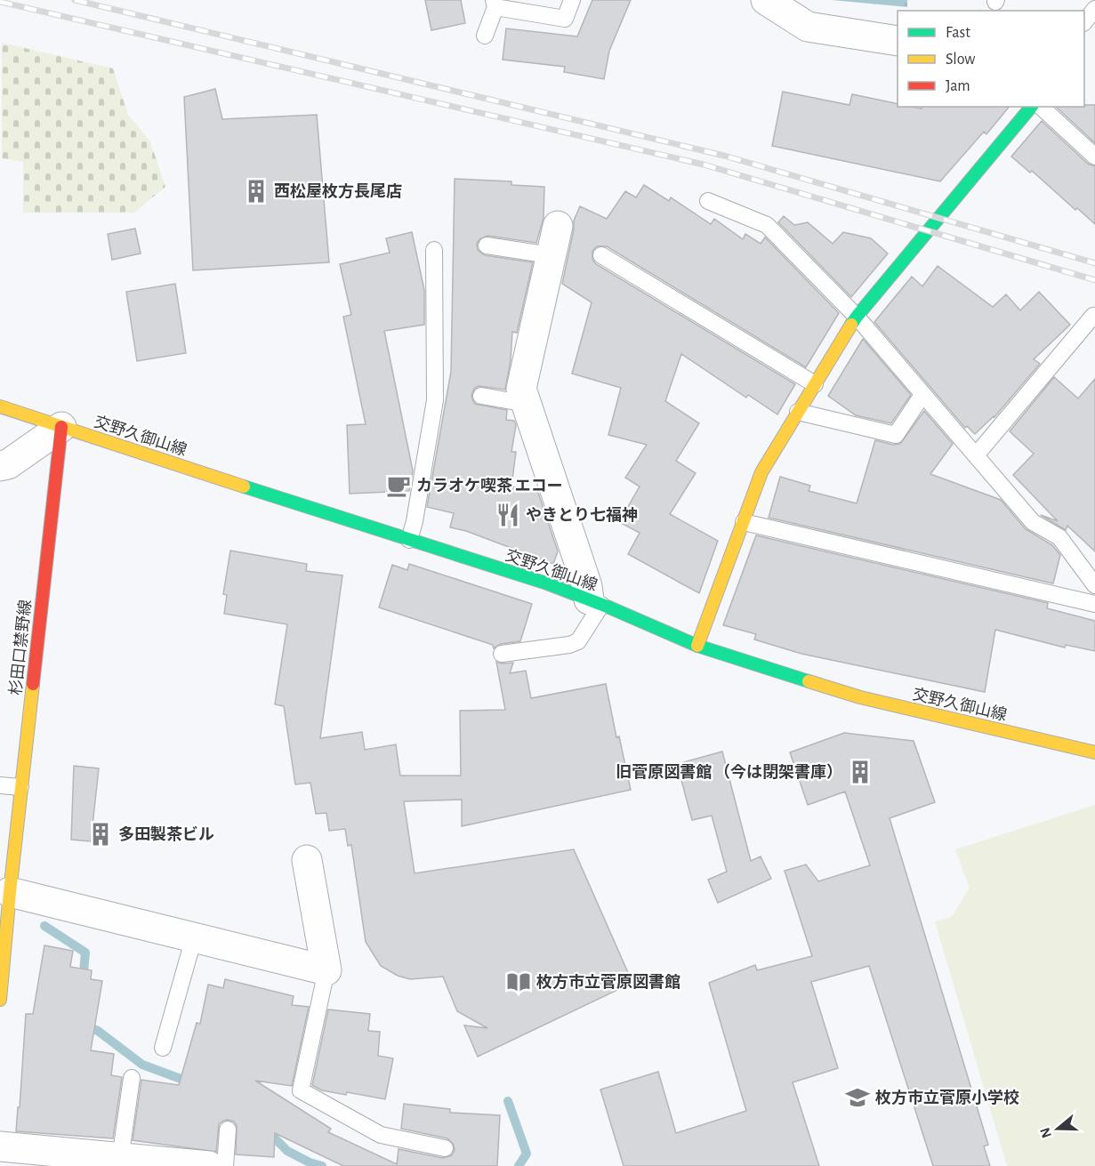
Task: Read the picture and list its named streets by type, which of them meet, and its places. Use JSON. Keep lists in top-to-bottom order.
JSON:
{
  "streets": {
    "main road": ["交野久御山線", "杉田口禁野線"]
  },
  "crossings": [
    ["交野久御山線", "杉田口禁野線"]
  ],
  "places": {
    "building": ["西松屋枚方長尾店", "旧菅原図書館 （今は閉架書庫）", "多田製茶ビル"],
    "cafe": ["カラオケ喫茶 エコー"],
    "restaurant": ["やきとり七福神"],
    "library": ["枚方市立菅原図書館"],
    "school or university": ["枚方市立菅原小学校"]
  },
  "legend": ["Fast", "Slow", "Jam"],
  "north": "left"
}
